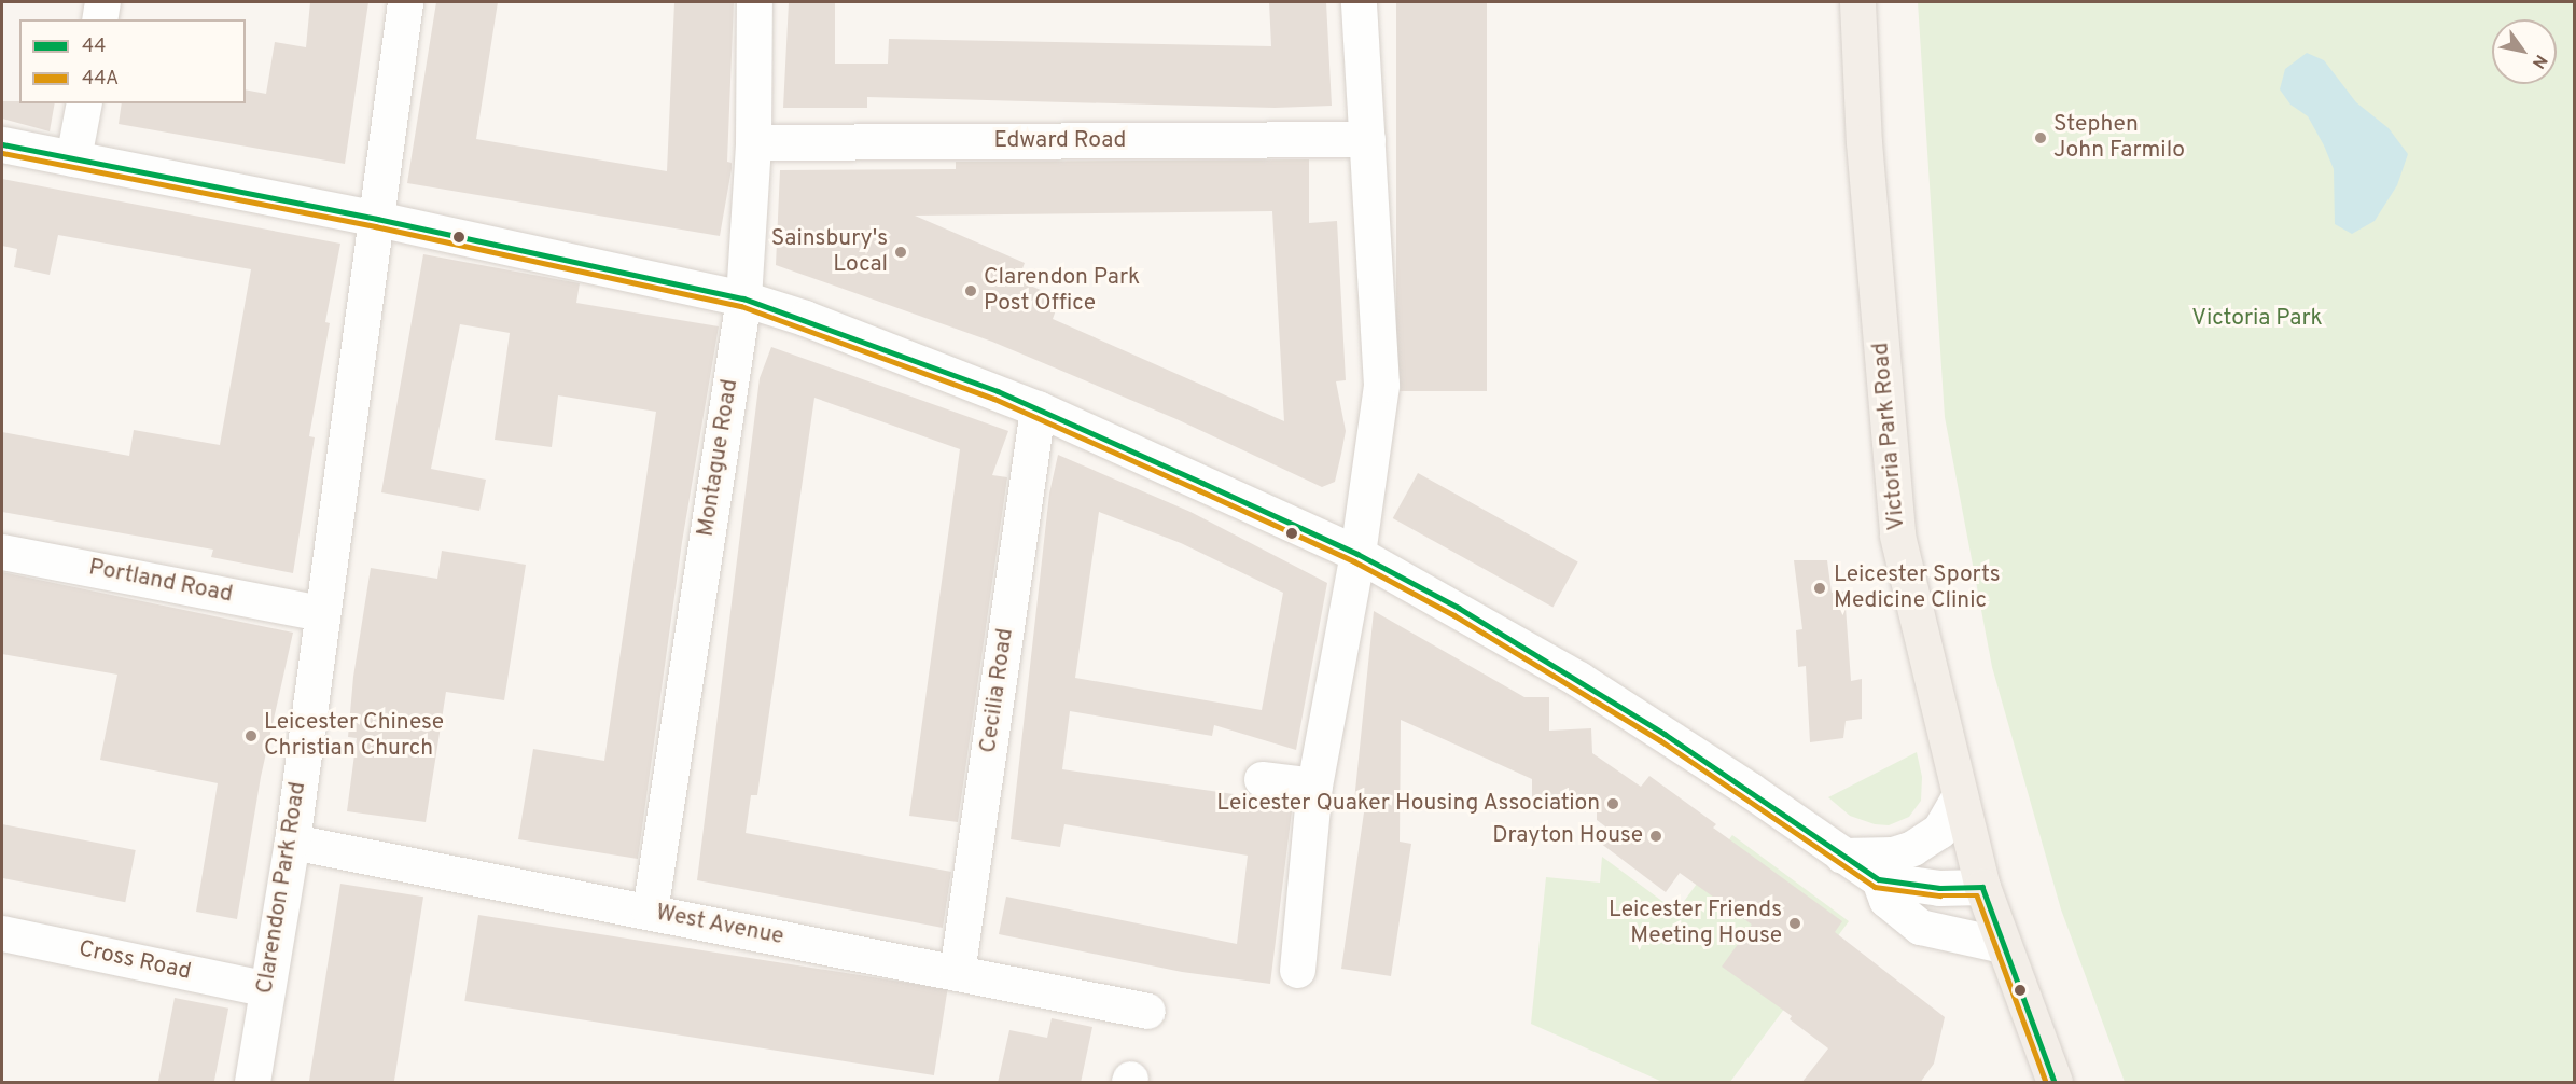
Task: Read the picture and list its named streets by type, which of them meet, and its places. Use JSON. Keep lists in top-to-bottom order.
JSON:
{
  "streets": {
    "main road": ["Victoria Park Road"],
    "street": [
      "Edward Road",
      "Montague Road",
      "Portland Road",
      "Cecilia Road",
      "Clarendon Park Road",
      "West Avenue",
      "Cross Road"
    ]
  },
  "crossings": [
    ["Edward Road", "Montague Road"],
    ["Montague Road", "West Avenue"],
    ["Portland Road", "Clarendon Park Road"],
    ["Cecilia Road", "West Avenue"],
    ["Clarendon Park Road", "West Avenue"],
    ["Clarendon Park Road", "Cross Road"]
  ],
  "parks": ["Victoria Park"],
  "places": [
    "Stephen John Farmilo",
    "Sainsbury's Local",
    "Clarendon Park Post Office",
    "Leicester Sports Medicine Clinic",
    "Leicester Chinese Christian Church",
    "Leicester Quaker Housing Association",
    "Drayton House",
    "Leicester Friends Meeting House"
  ],
  "lines": ["transit line 44", "transit line 44A"],
  "legend": ["44", "44A"],
  "north": "bottom right"
}
